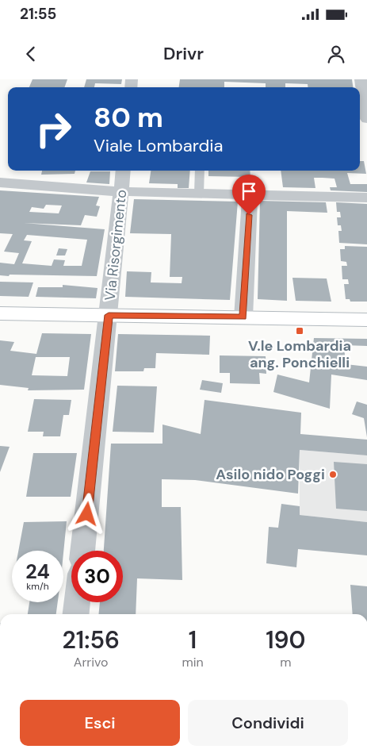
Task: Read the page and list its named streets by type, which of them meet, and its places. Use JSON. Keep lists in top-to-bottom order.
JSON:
{
  "streets": {
    "street": ["Via Risorgimento"]
  },
  "places": {
    "transit": ["V.le Lombardia ang. Ponchielli"],
    "other": ["Asilo nido Poggi"]
  },
  "page": {
    "status": "21:55",
    "header": "Drivr",
    "turn": ["80 m", "Viale Lombardia"],
    "speed": "24 km/h",
    "limit": "30",
    "eta": [
      "21:56",
      "Arrivo",
      "1",
      "min",
      "190",
      "m"
    ],
    "buttons": ["Esci", "Condividi"]
  }
}
